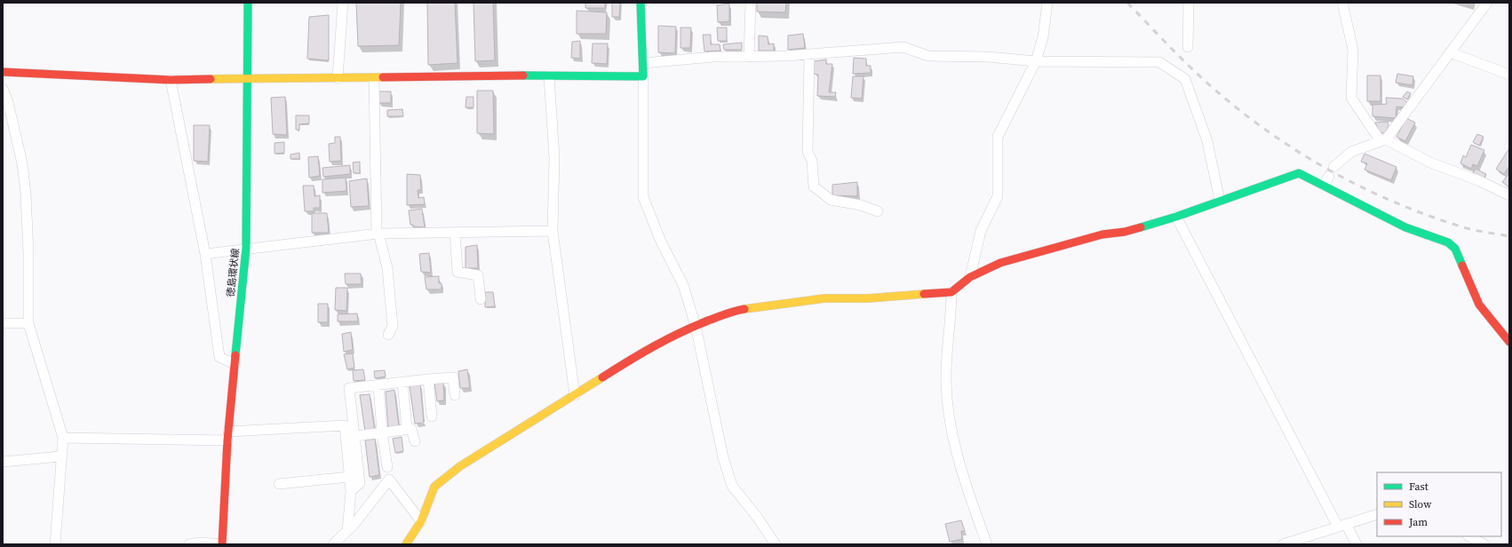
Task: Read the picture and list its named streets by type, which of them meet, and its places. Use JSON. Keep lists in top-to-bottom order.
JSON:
{
  "streets": {
    "street": ["徳島環状線"]
  },
  "legend": ["Fast", "Slow", "Jam"]
}
